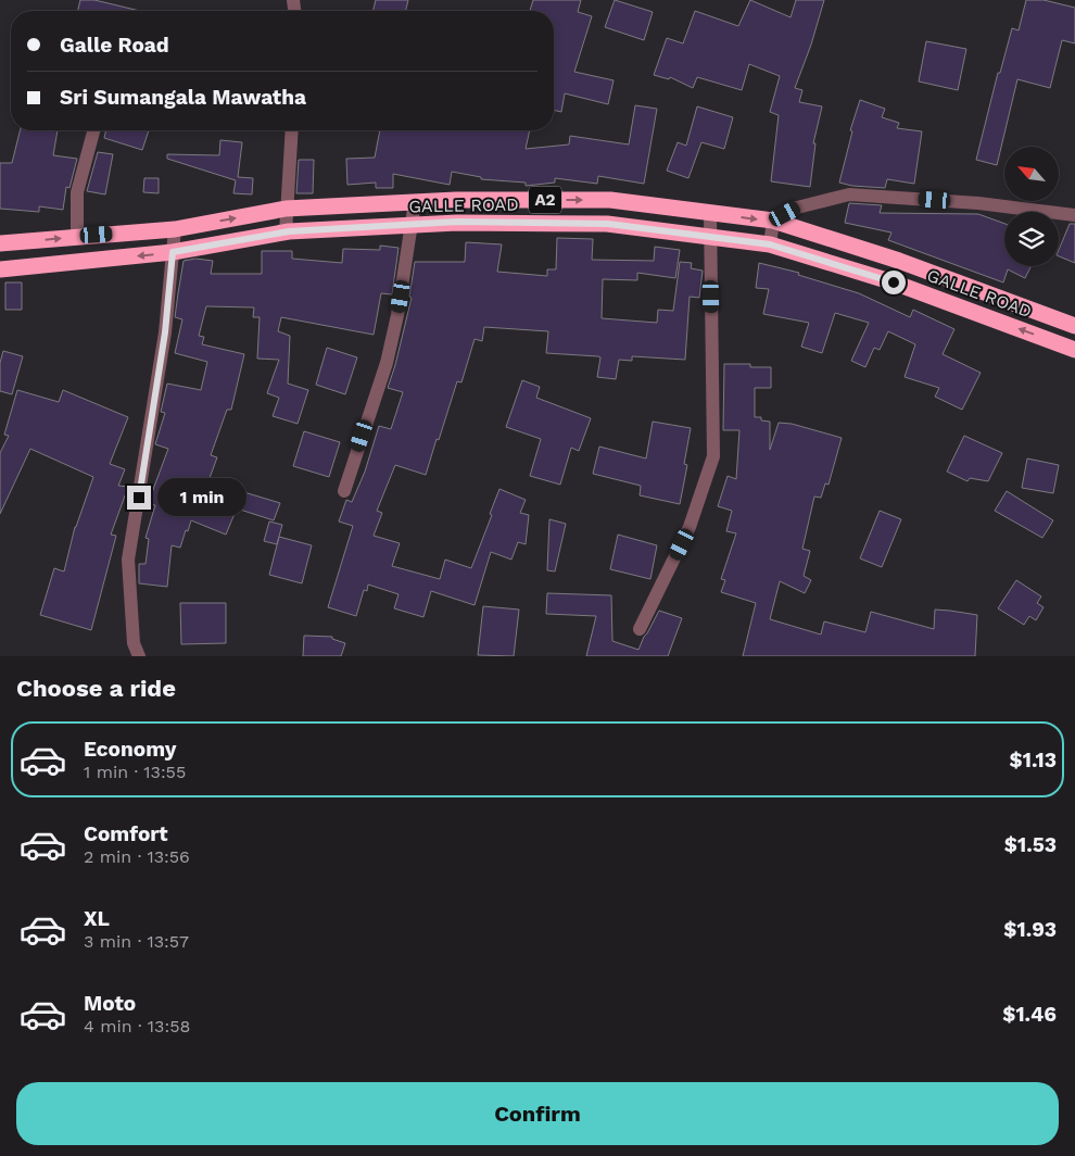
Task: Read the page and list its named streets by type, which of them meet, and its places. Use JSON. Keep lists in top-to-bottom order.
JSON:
{
  "streets": {
    "highway": ["A2", "GALLE ROAD"]
  },
  "north": "top left",
  "page": {
    "banner": ["Galle Road", "Sri Sumangala Mawatha"],
    "bubble": "1 min",
    "heading": "Choose a ride",
    "list": [
      {
        "name": "Economy",
        "note": "1 min · 13:55",
        "value": "$1.13"
      },
      {
        "name": "Comfort",
        "note": "2 min · 13:56",
        "value": "$1.53"
      },
      {
        "name": "XL",
        "note": "3 min · 13:57",
        "value": "$1.93"
      },
      {
        "name": "Moto",
        "note": "4 min · 13:58",
        "value": "$1.46"
      }
    ],
    "buttons": "Confirm"
  }
}
